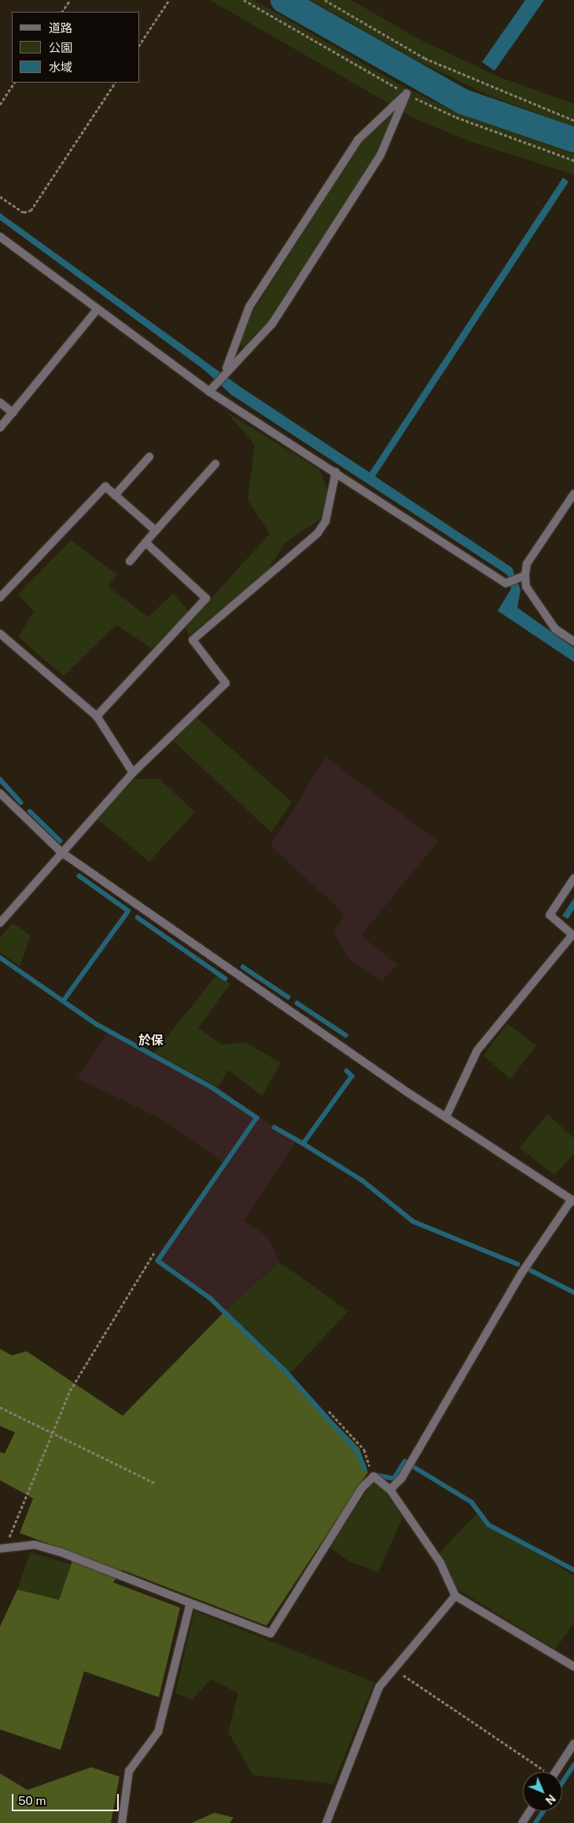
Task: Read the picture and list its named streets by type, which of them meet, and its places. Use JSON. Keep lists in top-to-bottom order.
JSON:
{
  "districts": ["於保"],
  "legend": ["道路", "公園", "水域"],
  "scale_bar": "50 m",
  "north": "bottom right"
}
